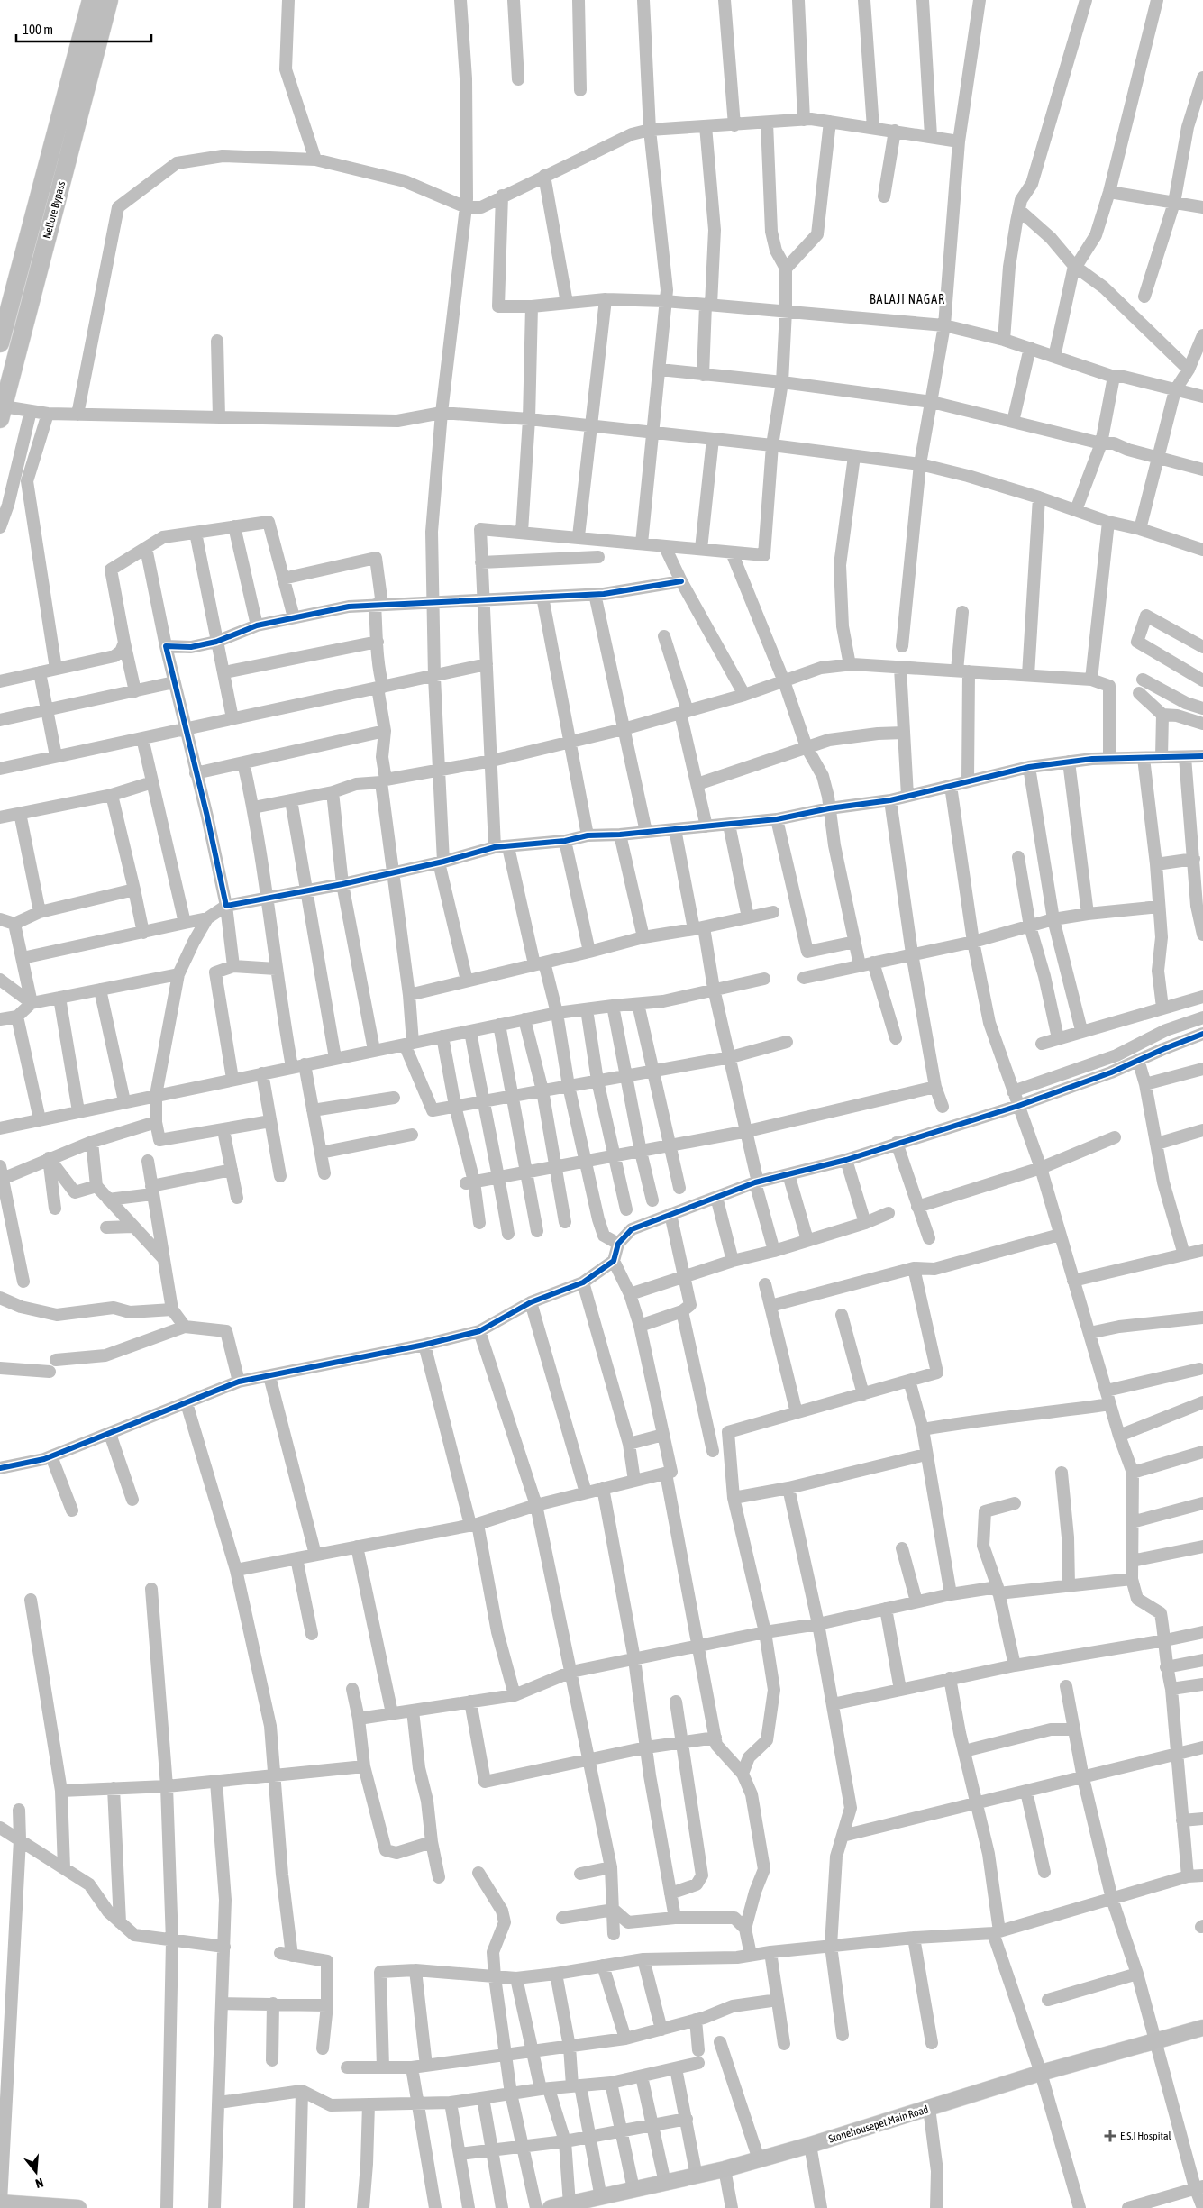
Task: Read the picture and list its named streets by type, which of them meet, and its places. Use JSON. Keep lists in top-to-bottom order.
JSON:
{
  "streets": {
    "highway": ["Nellore Bypass"],
    "main road": ["Stonehousepet Main Road"]
  },
  "districts": ["BALAJI NAGAR"],
  "places": {
    "health": ["E.S.I Hospital"]
  },
  "scale_bar": "100 m",
  "north": "bottom"
}
